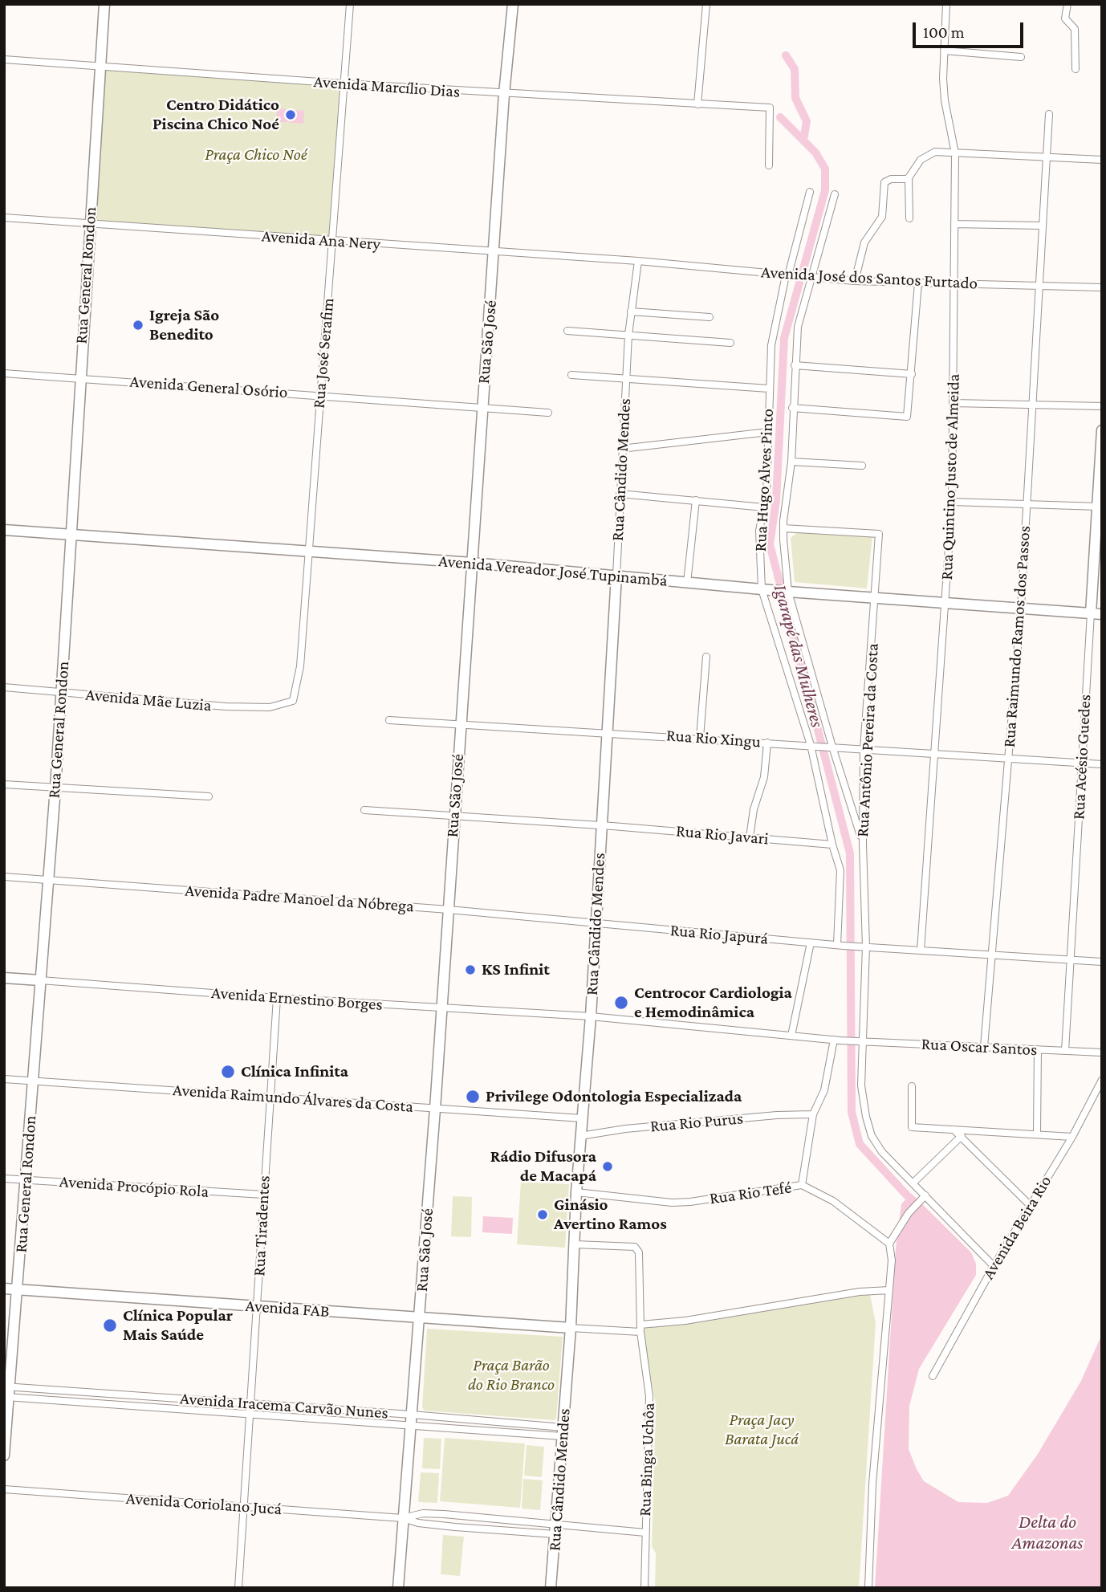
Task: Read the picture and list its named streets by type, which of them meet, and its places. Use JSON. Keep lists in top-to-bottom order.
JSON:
{
  "streets": {
    "street": [
      "Avenida Marcílio Dias",
      "Avenida Ana Nery",
      "Rua General Rondon",
      "Avenida José dos Santos Furtado",
      "Rua São José",
      "Rua José Serafim",
      "Avenida General Osório",
      "Rua Cândido Mendes",
      "Rua Quintino Justo de Almeida",
      "Rua Hugo Alves Pinto",
      "Avenida Vereador José Tupinambá",
      "Rua Raimundo Ramos dos Passos",
      "Avenida Mãe Luzia",
      "Rua Rio Xingu",
      "Rua Antônio Pereira da Costa",
      "Rua Acésio Guedes",
      "Rua Rio Javari",
      "Avenida Padre Manoel da Nóbrega",
      "Rua Rio Japurá",
      "Avenida Ernestino Borges",
      "Rua Oscar Santos",
      "Avenida Raimundo Álvares da Costa",
      "Rua Rio Purus",
      "Avenida Procópio Rola",
      "Rua Rio Tefé",
      "Rua Tiradentes",
      "Avenida Beira Rio",
      "Avenida FAB",
      "Avenida Iracema Carvão Nunes",
      "Rua Binga Uchôa",
      "Avenida Coriolano Jucá"
    ]
  },
  "crossings": [
    ["Avenida Marcílio Dias", "Rua General Rondon"],
    ["Avenida Marcílio Dias", "Rua São José"],
    ["Avenida Marcílio Dias", "Rua José Serafim"],
    ["Avenida Ana Nery", "Rua General Rondon"],
    ["Avenida Ana Nery", "Avenida José dos Santos Furtado"],
    ["Avenida Ana Nery", "Rua São José"],
    ["Avenida Ana Nery", "Rua José Serafim"],
    ["Avenida Ana Nery", "Rua Cândido Mendes"],
    ["Rua General Rondon", "Avenida General Osório"],
    ["Rua General Rondon", "Avenida Vereador José Tupinambá"],
    ["Rua General Rondon", "Avenida Mãe Luzia"],
    ["Rua General Rondon", "Avenida Padre Manoel da Nóbrega"],
    ["Rua General Rondon", "Avenida Ernestino Borges"],
    ["Rua General Rondon", "Avenida Raimundo Álvares da Costa"],
    ["Rua General Rondon", "Avenida Procópio Rola"],
    ["Rua General Rondon", "Avenida FAB"],
    ["Rua General Rondon", "Avenida Iracema Carvão Nunes"],
    ["Avenida José dos Santos Furtado", "Rua Cândido Mendes"],
    ["Avenida José dos Santos Furtado", "Rua Quintino Justo de Almeida"],
    ["Avenida José dos Santos Furtado", "Rua Hugo Alves Pinto"],
    ["Avenida José dos Santos Furtado", "Rua Raimundo Ramos dos Passos"],
    ["Rua São José", "Avenida General Osório"],
    ["Rua São José", "Avenida Vereador José Tupinambá"],
    ["Rua São José", "Rua Rio Javari"],
    ["Rua São José", "Avenida Padre Manoel da Nóbrega"],
    ["Rua São José", "Avenida Ernestino Borges"],
    ["Rua São José", "Avenida Raimundo Álvares da Costa"],
    ["Rua São José", "Avenida FAB"],
    ["Rua São José", "Avenida Iracema Carvão Nunes"],
    ["Rua São José", "Avenida Coriolano Jucá"],
    ["Rua José Serafim", "Avenida General Osório"],
    ["Rua José Serafim", "Avenida Vereador José Tupinambá"],
    ["Rua José Serafim", "Avenida Mãe Luzia"],
    ["Rua Cândido Mendes", "Avenida Vereador José Tupinambá"],
    ["Rua Cândido Mendes", "Rua Rio Xingu"],
    ["Rua Cândido Mendes", "Rua Rio Javari"],
    ["Rua Cândido Mendes", "Avenida Padre Manoel da Nóbrega"],
    ["Rua Cândido Mendes", "Rua Rio Japurá"],
    ["Rua Cândido Mendes", "Avenida Ernestino Borges"],
    ["Rua Cândido Mendes", "Avenida Raimundo Álvares da Costa"],
    ["Rua Cândido Mendes", "Rua Rio Purus"],
    ["Rua Cândido Mendes", "Rua Rio Tefé"],
    ["Rua Cândido Mendes", "Avenida FAB"],
    ["Rua Cândido Mendes", "Avenida Iracema Carvão Nunes"],
    ["Rua Cândido Mendes", "Rua Binga Uchôa"],
    ["Rua Cândido Mendes", "Avenida Coriolano Jucá"],
    ["Rua Quintino Justo de Almeida", "Avenida Vereador José Tupinambá"],
    ["Rua Hugo Alves Pinto", "Avenida Vereador José Tupinambá"],
    ["Rua Hugo Alves Pinto", "Rua Rio Xingu"],
    ["Rua Hugo Alves Pinto", "Rua Antônio Pereira da Costa"],
    ["Rua Hugo Alves Pinto", "Rua Rio Javari"],
    ["Rua Hugo Alves Pinto", "Rua Rio Japurá"],
    ["Avenida Vereador José Tupinambá", "Rua Raimundo Ramos dos Passos"],
    ["Avenida Vereador José Tupinambá", "Rua Antônio Pereira da Costa"],
    ["Avenida Vereador José Tupinambá", "Rua Acésio Guedes"],
    ["Rua Raimundo Ramos dos Passos", "Rua Oscar Santos"],
    ["Rua Antônio Pereira da Costa", "Rua Rio Japurá"],
    ["Rua Antônio Pereira da Costa", "Rua Oscar Santos"],
    ["Rua Antônio Pereira da Costa", "Avenida Beira Rio"],
    ["Rua Acésio Guedes", "Rua Oscar Santos"],
    ["Avenida Padre Manoel da Nóbrega", "Rua Rio Japurá"],
    ["Avenida Ernestino Borges", "Rua Tiradentes"],
    ["Avenida Raimundo Álvares da Costa", "Rua Tiradentes"],
    ["Avenida Procópio Rola", "Rua Tiradentes"],
    ["Rua Tiradentes", "Avenida FAB"],
    ["Rua Tiradentes", "Avenida Iracema Carvão Nunes"],
    ["Rua Tiradentes", "Avenida Coriolano Jucá"],
    ["Rua Binga Uchôa", "Avenida Coriolano Jucá"]
  ],
  "water": ["Igarapé das Mulheres", "Delta do Amazonas"],
  "parks": ["Praça Chico Noé", "Praça Barão do Rio Branco", "Praça Jacy Barata Jucá"],
  "places": [
    "Centro Didático Piscina Chico Noé",
    "Igreja São Benedito",
    "KS Infinit",
    "Centrocor Cardiologia e Hemodinâmica",
    "Clínica Infinita",
    "Privilege Odontologia Especializada",
    "Rádio Difusora de Macapá",
    "Ginásio Avertino Ramos",
    "Clínica Popular Mais Saúde"
  ],
  "scale_bar": "100 m"
}
